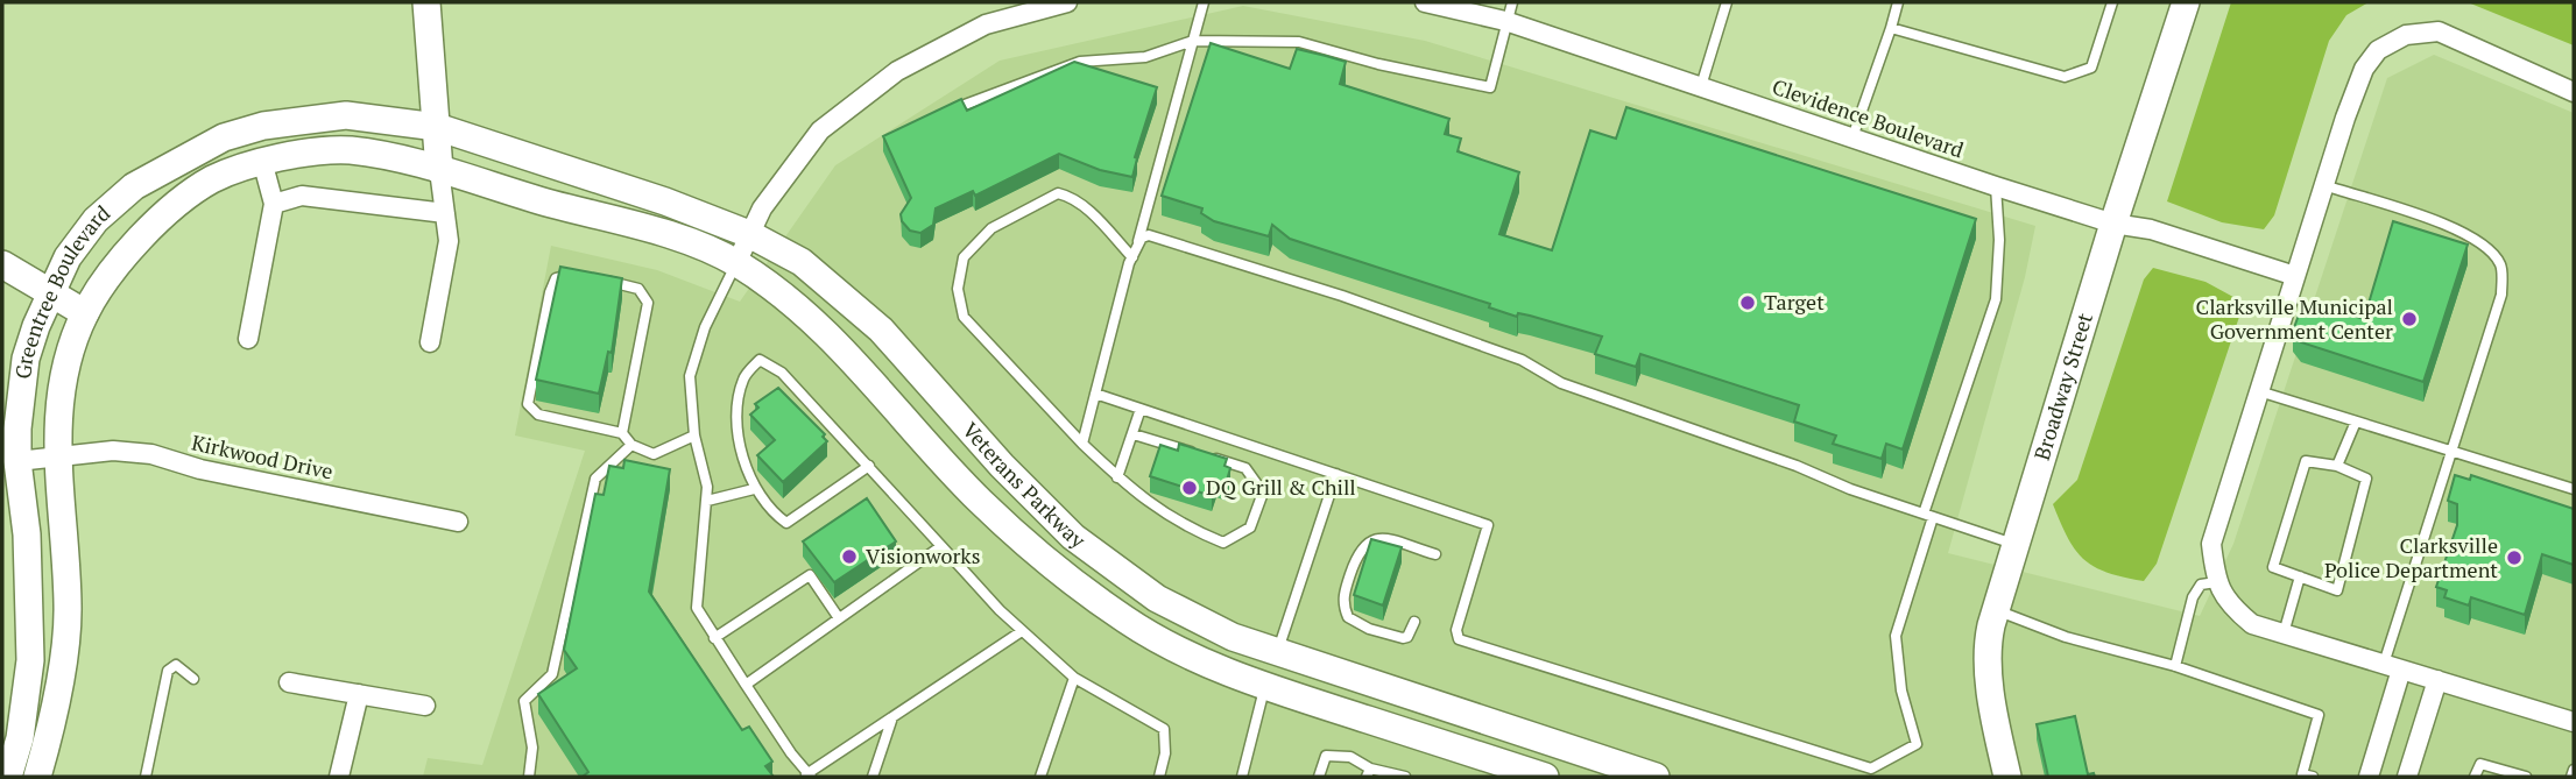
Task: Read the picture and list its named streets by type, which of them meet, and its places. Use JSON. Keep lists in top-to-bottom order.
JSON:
{
  "streets": {
    "main road": ["Greentree Boulevard", "Broadway Street", "Veterans Parkway"],
    "street": ["Clevidence Boulevard", "Kirkwood Drive"]
  },
  "crossings": [
    ["Clevidence Boulevard", "Broadway Street"],
    ["Greentree Boulevard", "Kirkwood Drive"],
    ["Greentree Boulevard", "Veterans Parkway"]
  ],
  "places": [
    "Target",
    "Clarksville Municipal Government Center",
    "DQ Grill & Chill",
    "Visionworks",
    "Clarksville Police Department"
  ]
}
